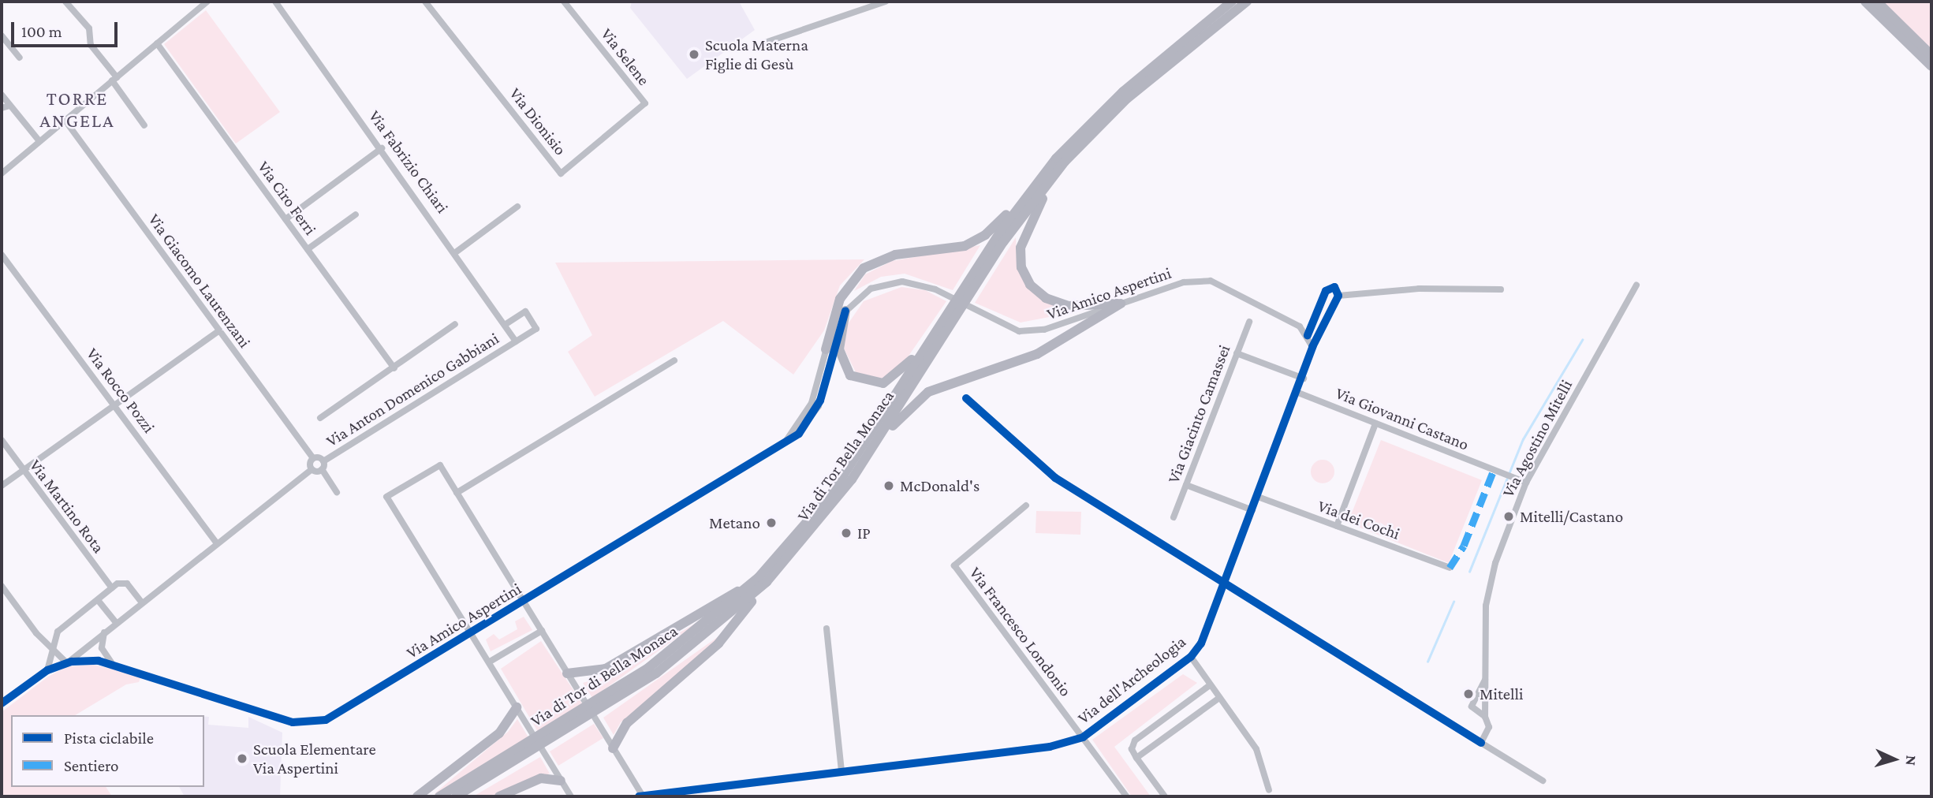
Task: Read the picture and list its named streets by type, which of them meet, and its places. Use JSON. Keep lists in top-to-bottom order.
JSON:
{
  "streets": {
    "main road": ["Via di Tor Bella Monaca", "Via di Tor di Bella Monaca"],
    "street": [
      "Via Selene",
      "Via Dionisio",
      "Via Fabrizio Chiari",
      "Via Ciro Ferri",
      "Via Giacomo Laurenzani",
      "Via Amico Aspertini",
      "Via Anton Domenico Gabbiani",
      "Via Rocco Pozzi",
      "Via Giacinto Camassei",
      "Via Giovanni Castano",
      "Via Agostino Mitelli",
      "Via Martino Rota",
      "Via dei Cochi",
      "Via Francesco Londonio",
      "Via dell'Archeologia"
    ]
  },
  "crossings": [
    ["Via Selene", "Via Dionisio"],
    ["Via Fabrizio Chiari", "Via Anton Domenico Gabbiani"],
    ["Via Giovanni Castano", "Via Agostino Mitelli"],
    ["Via Giovanni Castano", "Via dell'Archeologia"],
    ["Via di Tor Bella Monaca", "Via di Tor di Bella Monaca"],
    ["Via dei Cochi", "Via dell'Archeologia"],
    ["Via Francesco Londonio", "Via dell'Archeologia"]
  ],
  "districts": ["TORRE ANGELA"],
  "places": [
    "Scuola Materna Figlie di Gesù",
    "McDonald's",
    "Mitelli/Castano",
    "Metano",
    "IP",
    "Mitelli",
    "Scuola Elementare Via Aspertini"
  ],
  "legend": ["Pista ciclabile", "Sentiero"],
  "scale_bar": "100 m",
  "north": "right"
}
